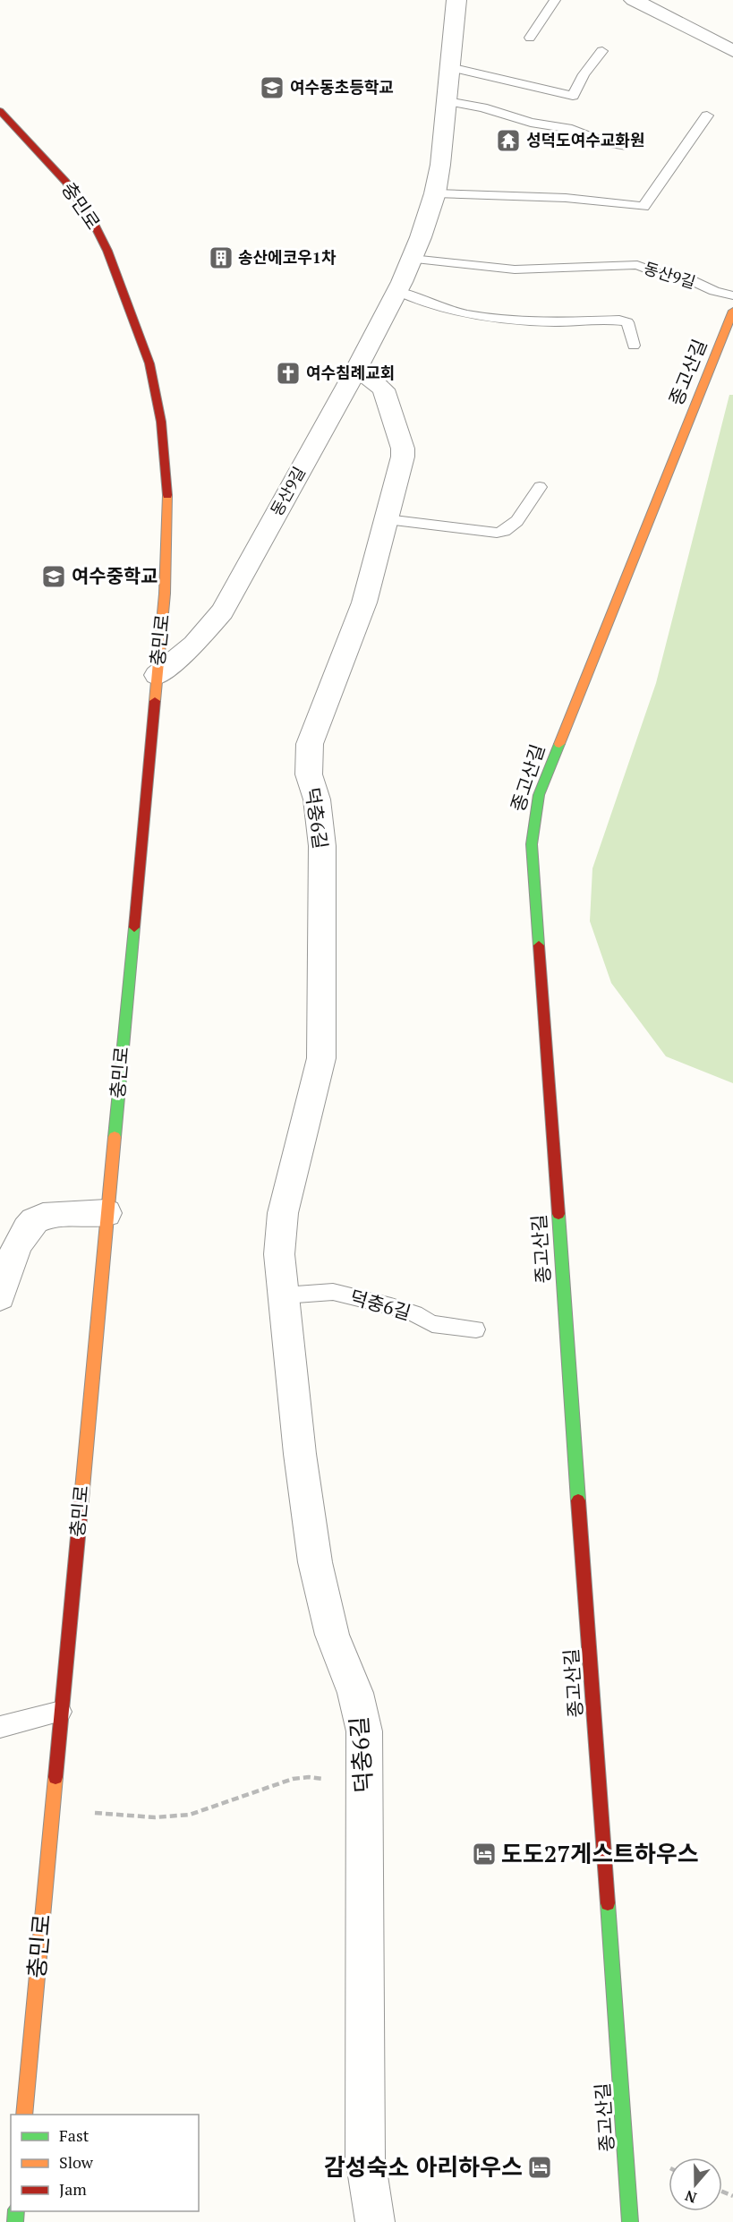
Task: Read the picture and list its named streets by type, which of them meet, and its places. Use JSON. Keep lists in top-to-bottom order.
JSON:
{
  "streets": {
    "street": [
      "충민로",
      "동산9길",
      "종고산길",
      "덕충6길"
    ]
  },
  "crossings": [
    ["충민로", "동산9길"],
    ["동산9길", "덕충6길"]
  ],
  "places": {
    "school or university": ["여수동초등학교", "여수중학교"],
    "temple": ["성덕도여수교화원"],
    "building": ["송산에코우1차"],
    "church": ["여수침례교회"],
    "hotel": ["도도27게스트하우스", "감성숙소 아리하우스"]
  },
  "legend": ["Fast", "Slow", "Jam"],
  "north": "bottom"
}
